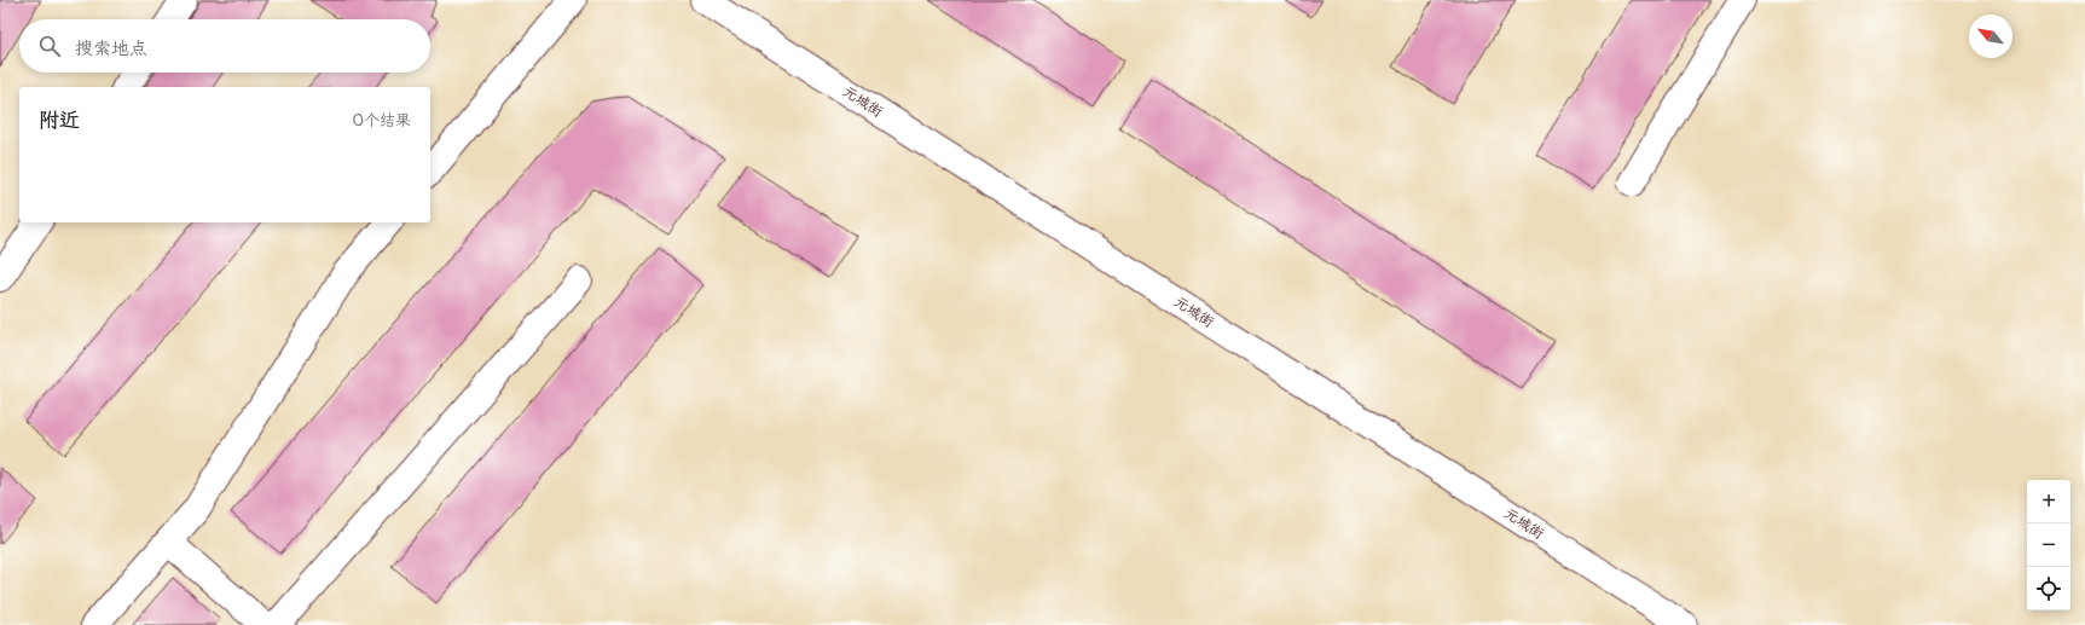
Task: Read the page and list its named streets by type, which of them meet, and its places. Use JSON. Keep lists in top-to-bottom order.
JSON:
{
  "streets": {
    "street": ["元城街"]
  },
  "north": "top left",
  "page": {
    "search": "搜索地点",
    "heading": ["附近", "0个结果"],
    "map_buttons": ["+", "−"]
  }
}
